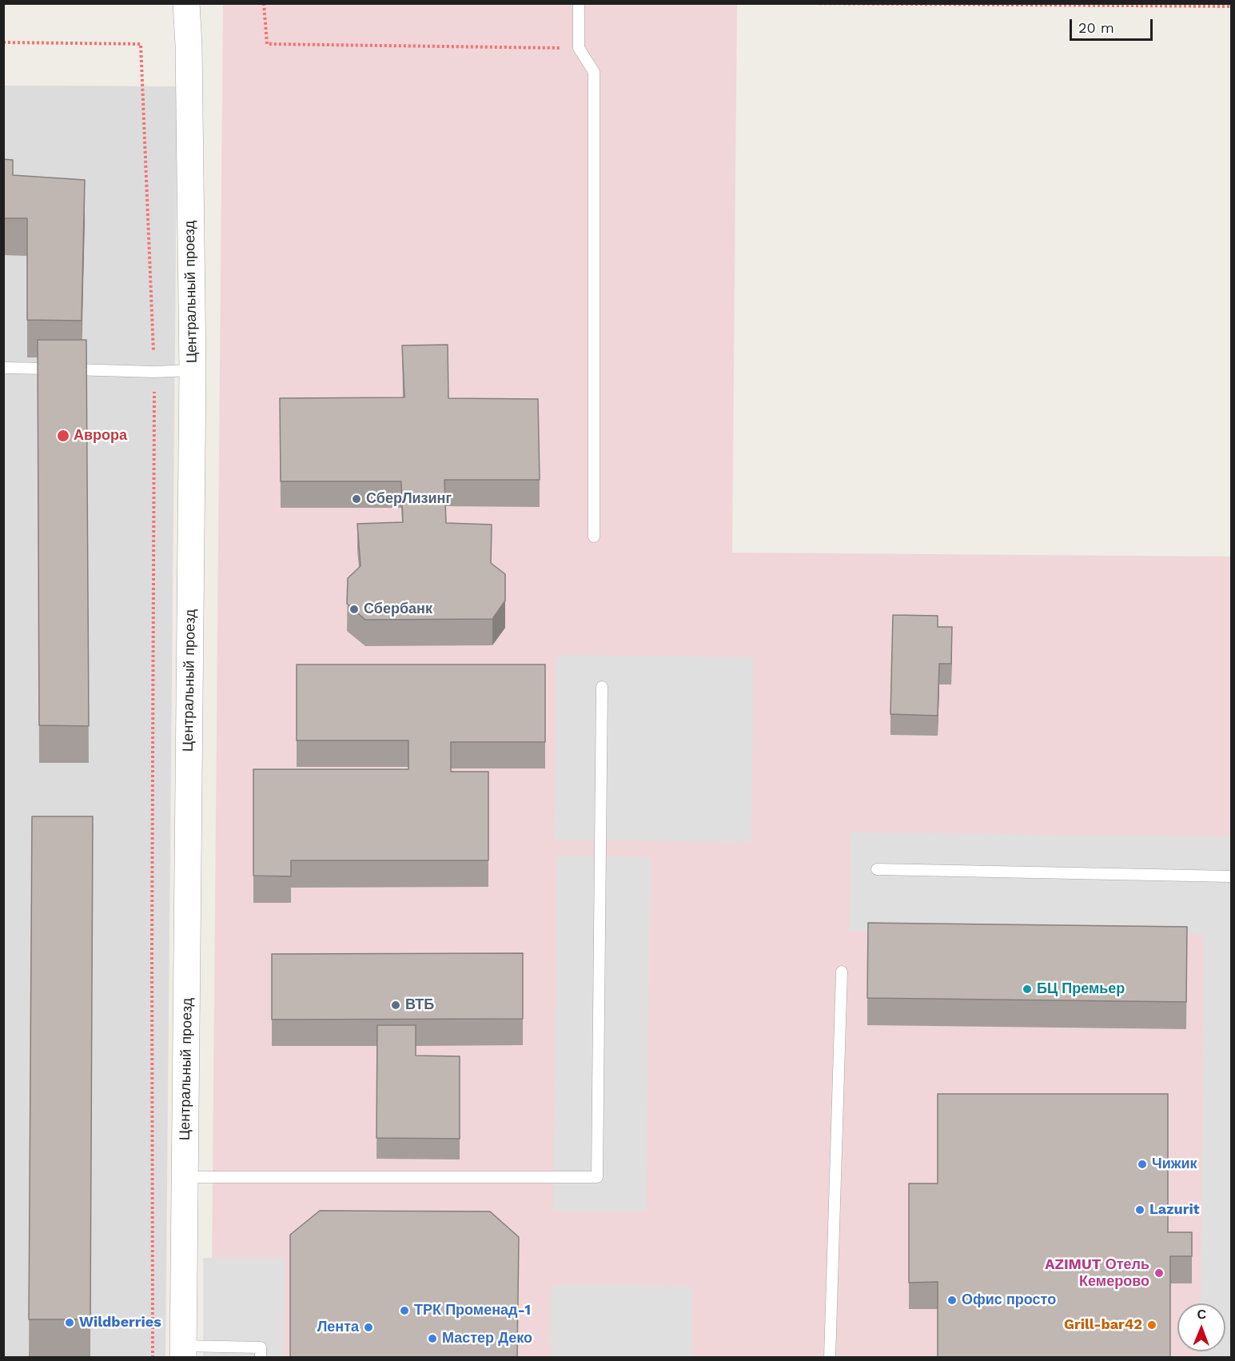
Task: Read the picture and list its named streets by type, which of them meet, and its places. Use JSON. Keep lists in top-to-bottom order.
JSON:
{
  "streets": {
    "street": ["Центральный проезд"]
  },
  "places": [
    "Аврора",
    "СберЛизинг",
    "Сбербанк",
    "БЦ Премьер",
    "ВТБ",
    "Чижик",
    "Lazurit",
    "AZIMUT Отель Кемерово",
    "Офис просто",
    "ТРК Променад-1",
    "Wildberries",
    "Grill-bar42",
    "Лента",
    "Мастер Деко"
  ],
  "scale_bar": "20 m",
  "north": "top"
}
